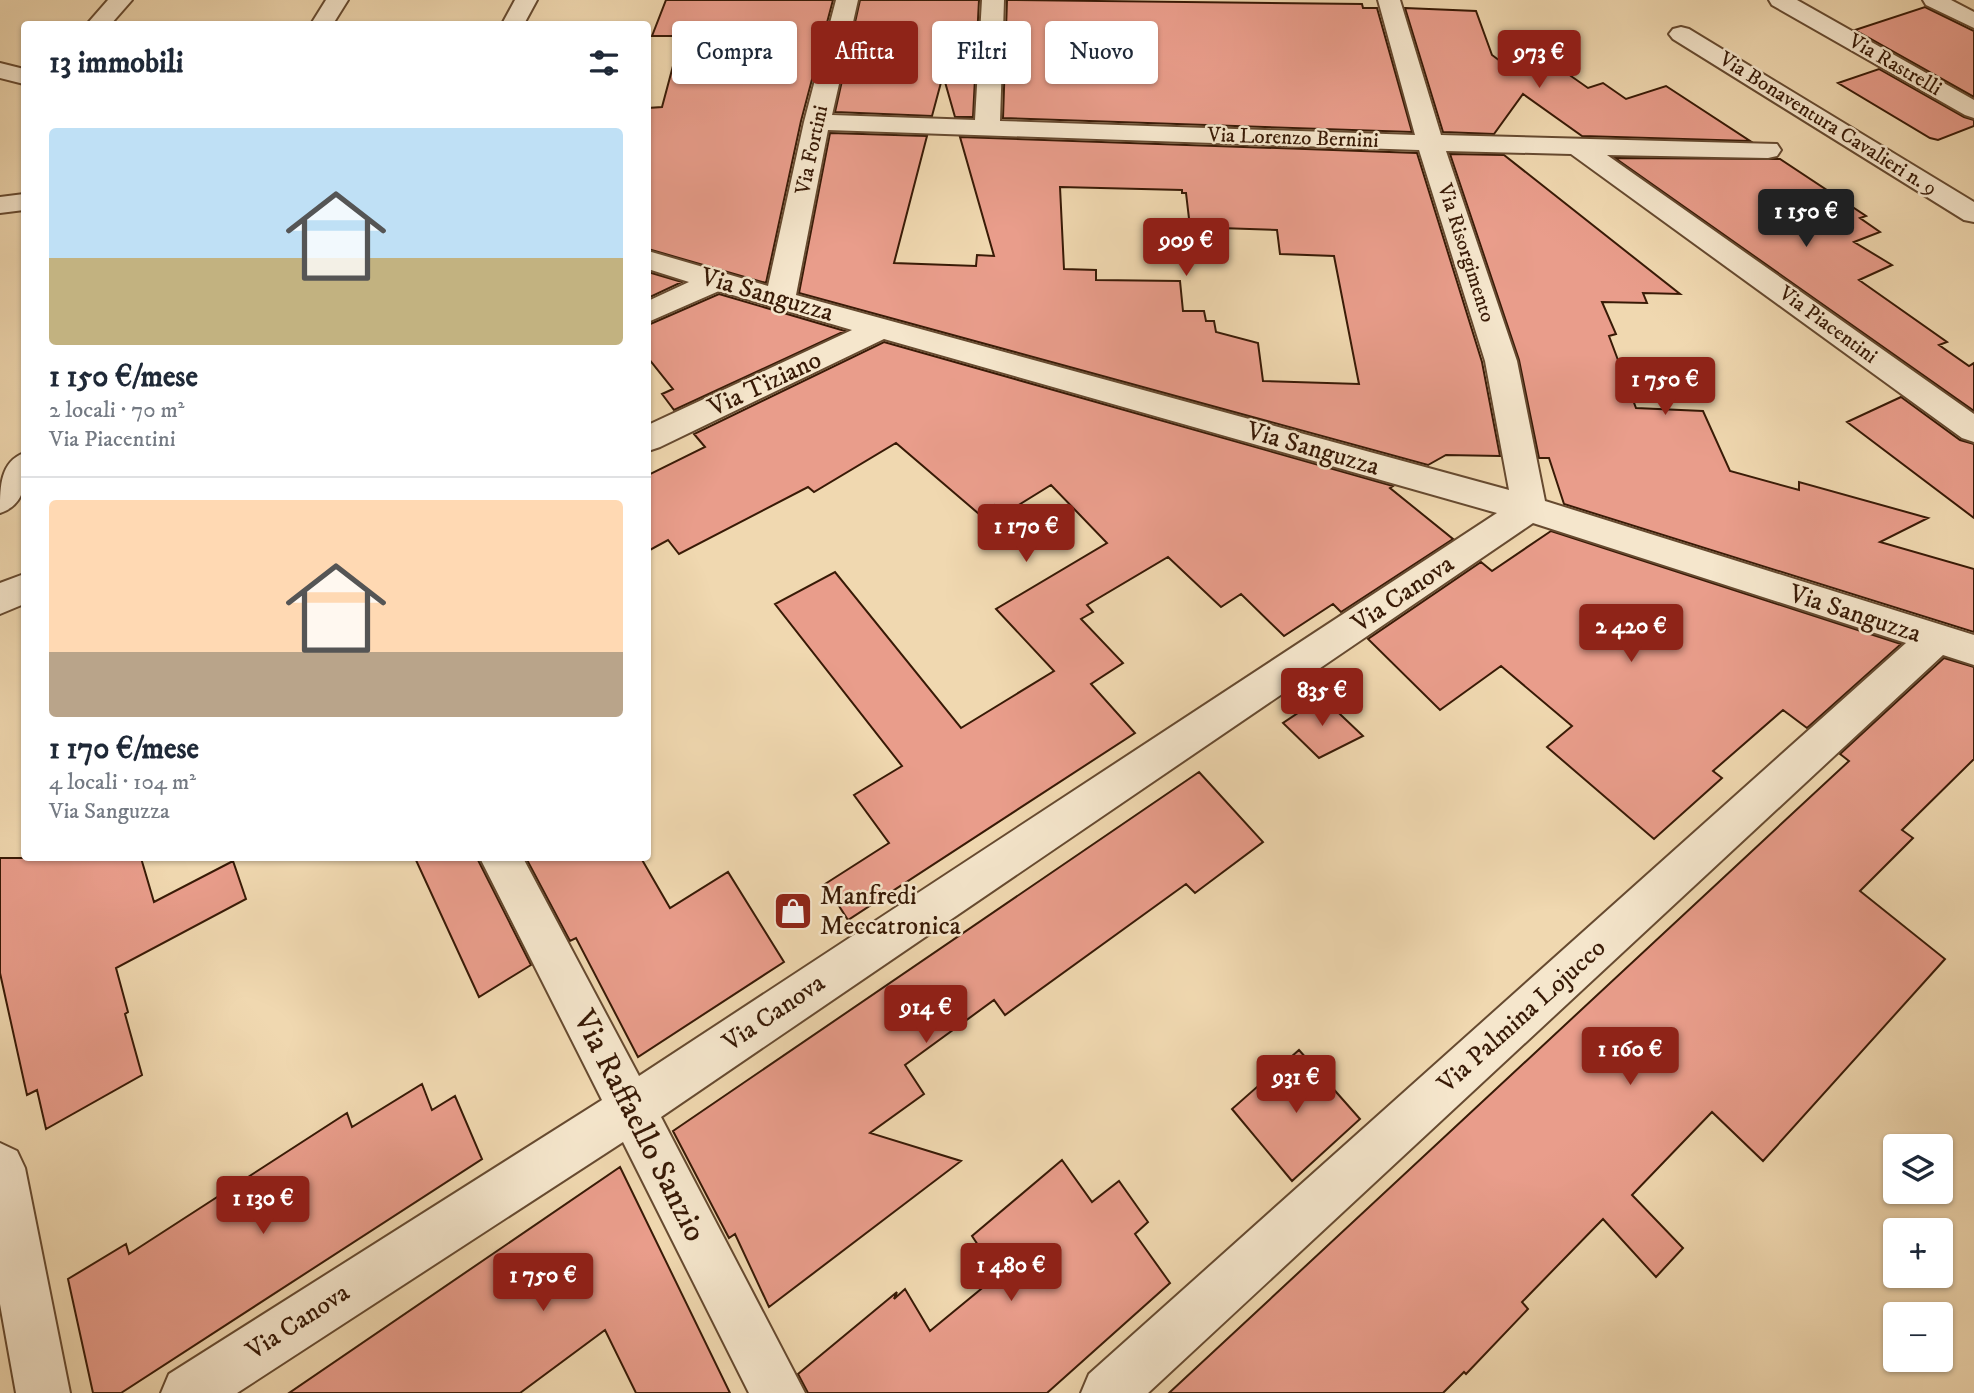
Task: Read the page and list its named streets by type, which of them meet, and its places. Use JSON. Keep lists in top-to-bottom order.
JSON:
{
  "streets": {
    "street": [
      "Via Rastrelli",
      "Via Bonaventura Cavalieri n. 9",
      "Via Lorenzo Bernini",
      "Via Fortini",
      "Via Risorgimento",
      "Via Sanguzza",
      "Via Piacentini",
      "Via Tiziano",
      "Via Canova",
      "Via Palmina Lojucco",
      "Via Raffaello Sanzio"
    ]
  },
  "crossings": [
    ["Via Lorenzo Bernini", "Via Fortini"],
    ["Via Lorenzo Bernini", "Via Risorgimento"],
    ["Via Lorenzo Bernini", "Via Piacentini"],
    ["Via Fortini", "Via Sanguzza"],
    ["Via Risorgimento", "Via Sanguzza"],
    ["Via Risorgimento", "Via Canova"],
    ["Via Sanguzza", "Via Tiziano"],
    ["Via Sanguzza", "Via Canova"],
    ["Via Sanguzza", "Via Palmina Lojucco"],
    ["Via Canova", "Via Raffaello Sanzio"]
  ],
  "places": {
    "shop": ["Manfredi Meccatronica"]
  },
  "page": {
    "chip": [
      "Compra",
      "Affitta",
      "Filtri",
      "Nuovo"
    ],
    "heading": "13 immobili",
    "price": [
      "973 €",
      "1 150 €",
      "909 €",
      "1 750 €",
      "1 170 €",
      "2 420 €",
      "835 €",
      "914 €",
      "1 160 €",
      "931 €",
      "1 130 €",
      "1 480 €",
      "1 750 €"
    ],
    "list": [
      {
        "name": "1 150 €/mese",
        "note": "2 locali · 70 m² · Via Piacentini"
      },
      {
        "name": "1 170 €/mese",
        "note": "4 locali · 104 m² · Via Sanguzza"
      }
    ],
    "map_buttons": ["+", "−"]
  }
}
